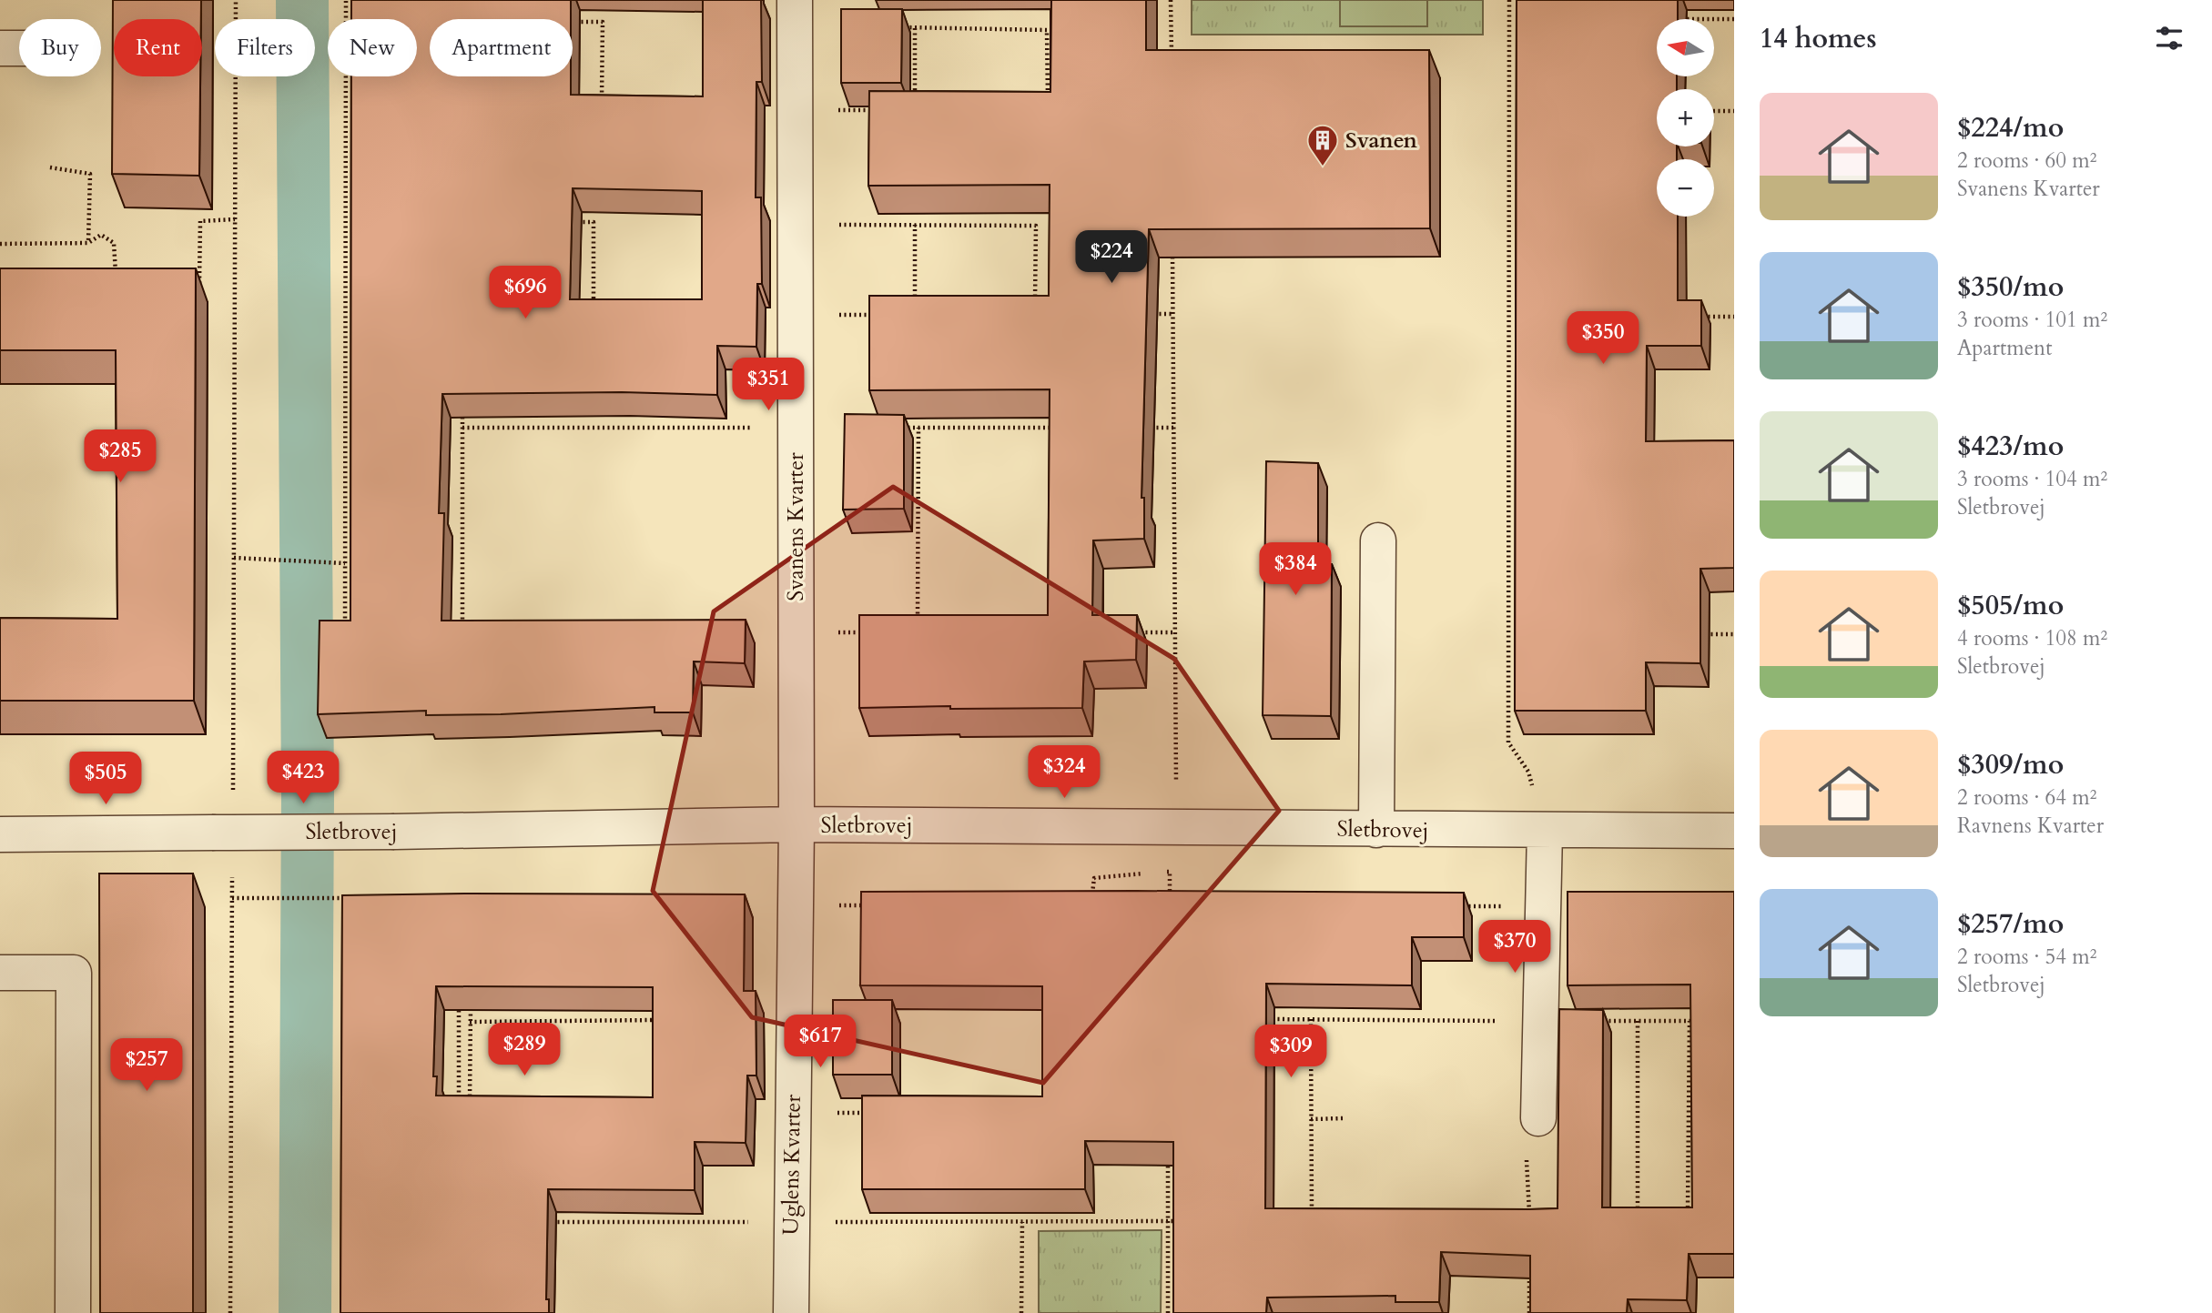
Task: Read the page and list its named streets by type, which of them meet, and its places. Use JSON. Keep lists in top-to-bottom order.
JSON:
{
  "streets": {
    "street": ["Svanens Kvarter", "Sletbrovej", "Uglens Kvarter"]
  },
  "crossings": [
    ["Svanens Kvarter", "Sletbrovej"],
    ["Svanens Kvarter", "Uglens Kvarter"],
    ["Sletbrovej", "Uglens Kvarter"]
  ],
  "places": {
    "building": ["Svanen"]
  },
  "north": "left",
  "page": {
    "heading": "14 homes",
    "map_buttons": ["+", "−"],
    "chip": [
      "Buy",
      "Rent",
      "Filters",
      "New",
      "Apartment"
    ],
    "list": [
      {
        "name": "$224/mo",
        "note": "2 rooms · 60 m² · Svanens Kvarter"
      },
      {
        "name": "$350/mo",
        "note": "3 rooms · 101 m² · Apartment"
      },
      {
        "name": "$423/mo",
        "note": "3 rooms · 104 m² · Sletbrovej"
      },
      {
        "name": "$505/mo",
        "note": "4 rooms · 108 m² · Sletbrovej"
      },
      {
        "name": "$309/mo",
        "note": "2 rooms · 64 m² · Ravnens Kvarter"
      },
      {
        "name": "$257/mo",
        "note": "2 rooms · 54 m² · Sletbrovej"
      }
    ],
    "price": [
      "$224",
      "$696",
      "$350",
      "$351",
      "$285",
      "$384",
      "$324",
      "$423",
      "$505",
      "$370",
      "$617",
      "$289",
      "$309",
      "$257"
    ]
  }
}
